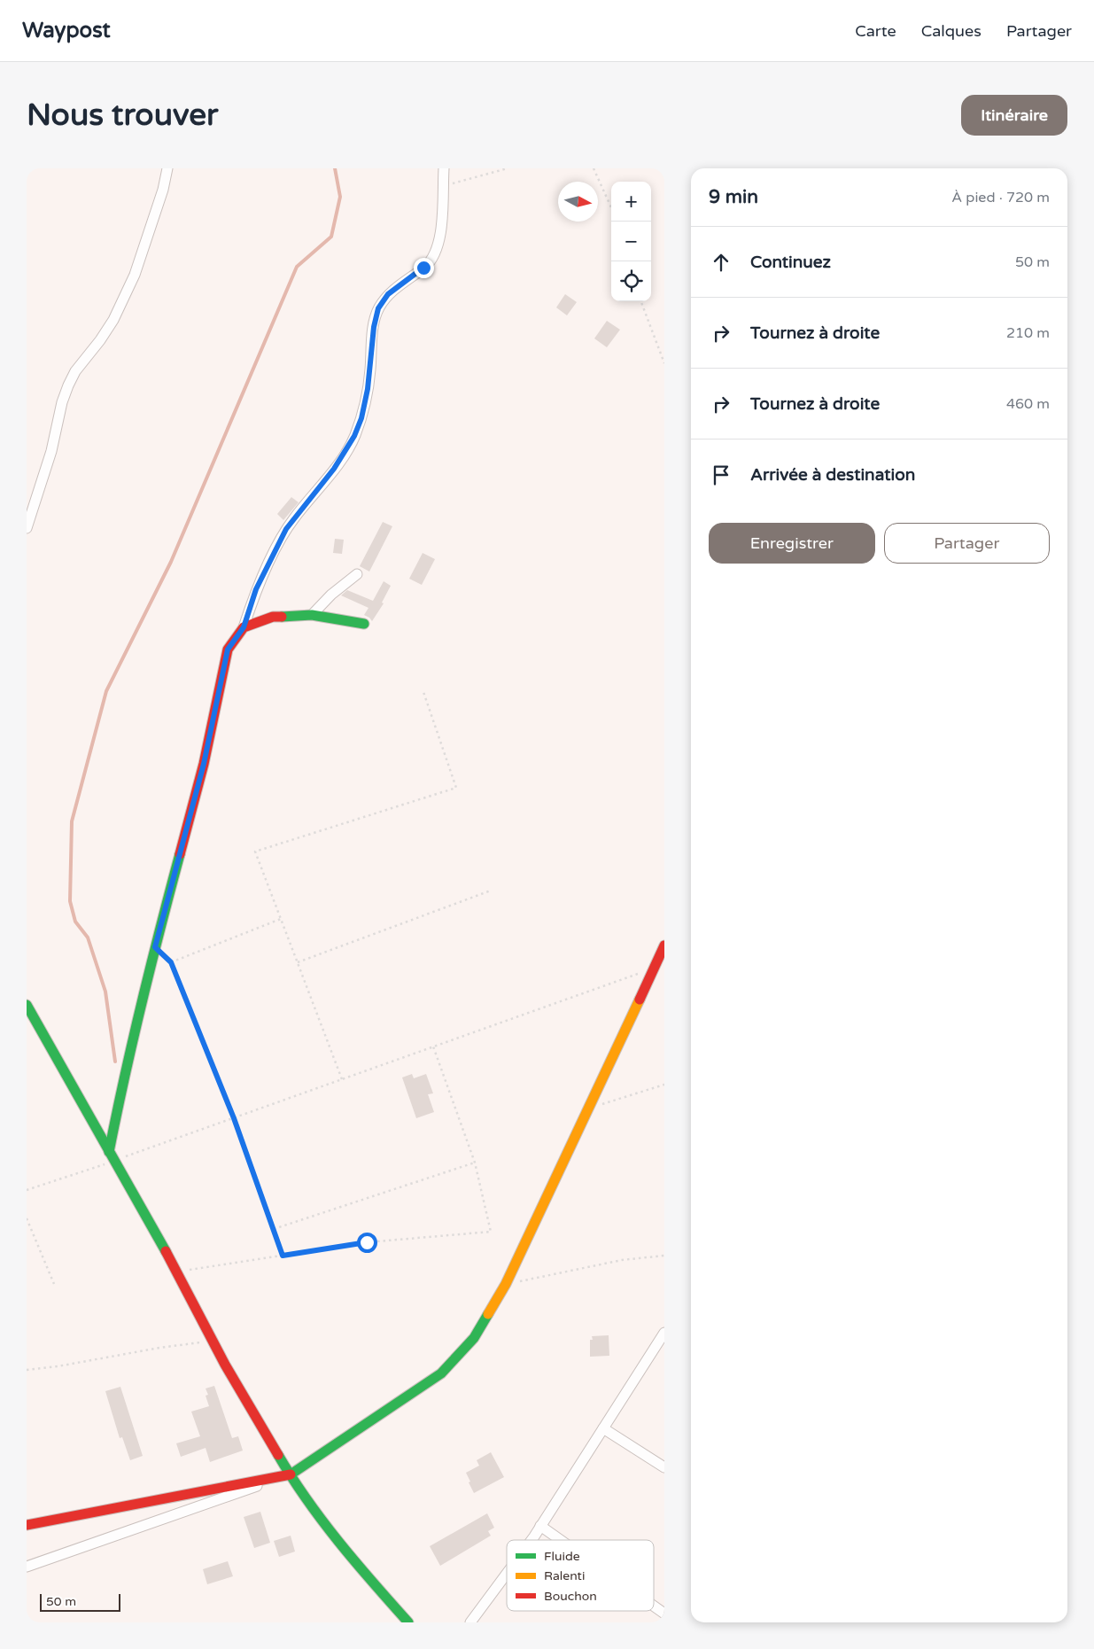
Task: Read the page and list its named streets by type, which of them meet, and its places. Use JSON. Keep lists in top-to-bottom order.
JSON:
{
  "legend": ["Fluide", "Ralenti", "Bouchon"],
  "scale_bar": "50 m",
  "north": "right",
  "page": {
    "header": "Waypost",
    "nav": ["Carte", "Calques", "Partager"],
    "buttons": [
      "Itinéraire",
      ["Enregistrer", "Partager"]
    ],
    "title": "Nous trouver",
    "heading": ["9 min", "À pied · 720 m"],
    "map_buttons": ["+", "−"],
    "list": [
      ["Continuez", "50 m"],
      ["Tournez à droite", "210 m"],
      ["Tournez à droite", "460 m"],
      "Arrivée à destination"
    ],
    "scale": "50 m"
  }
}
